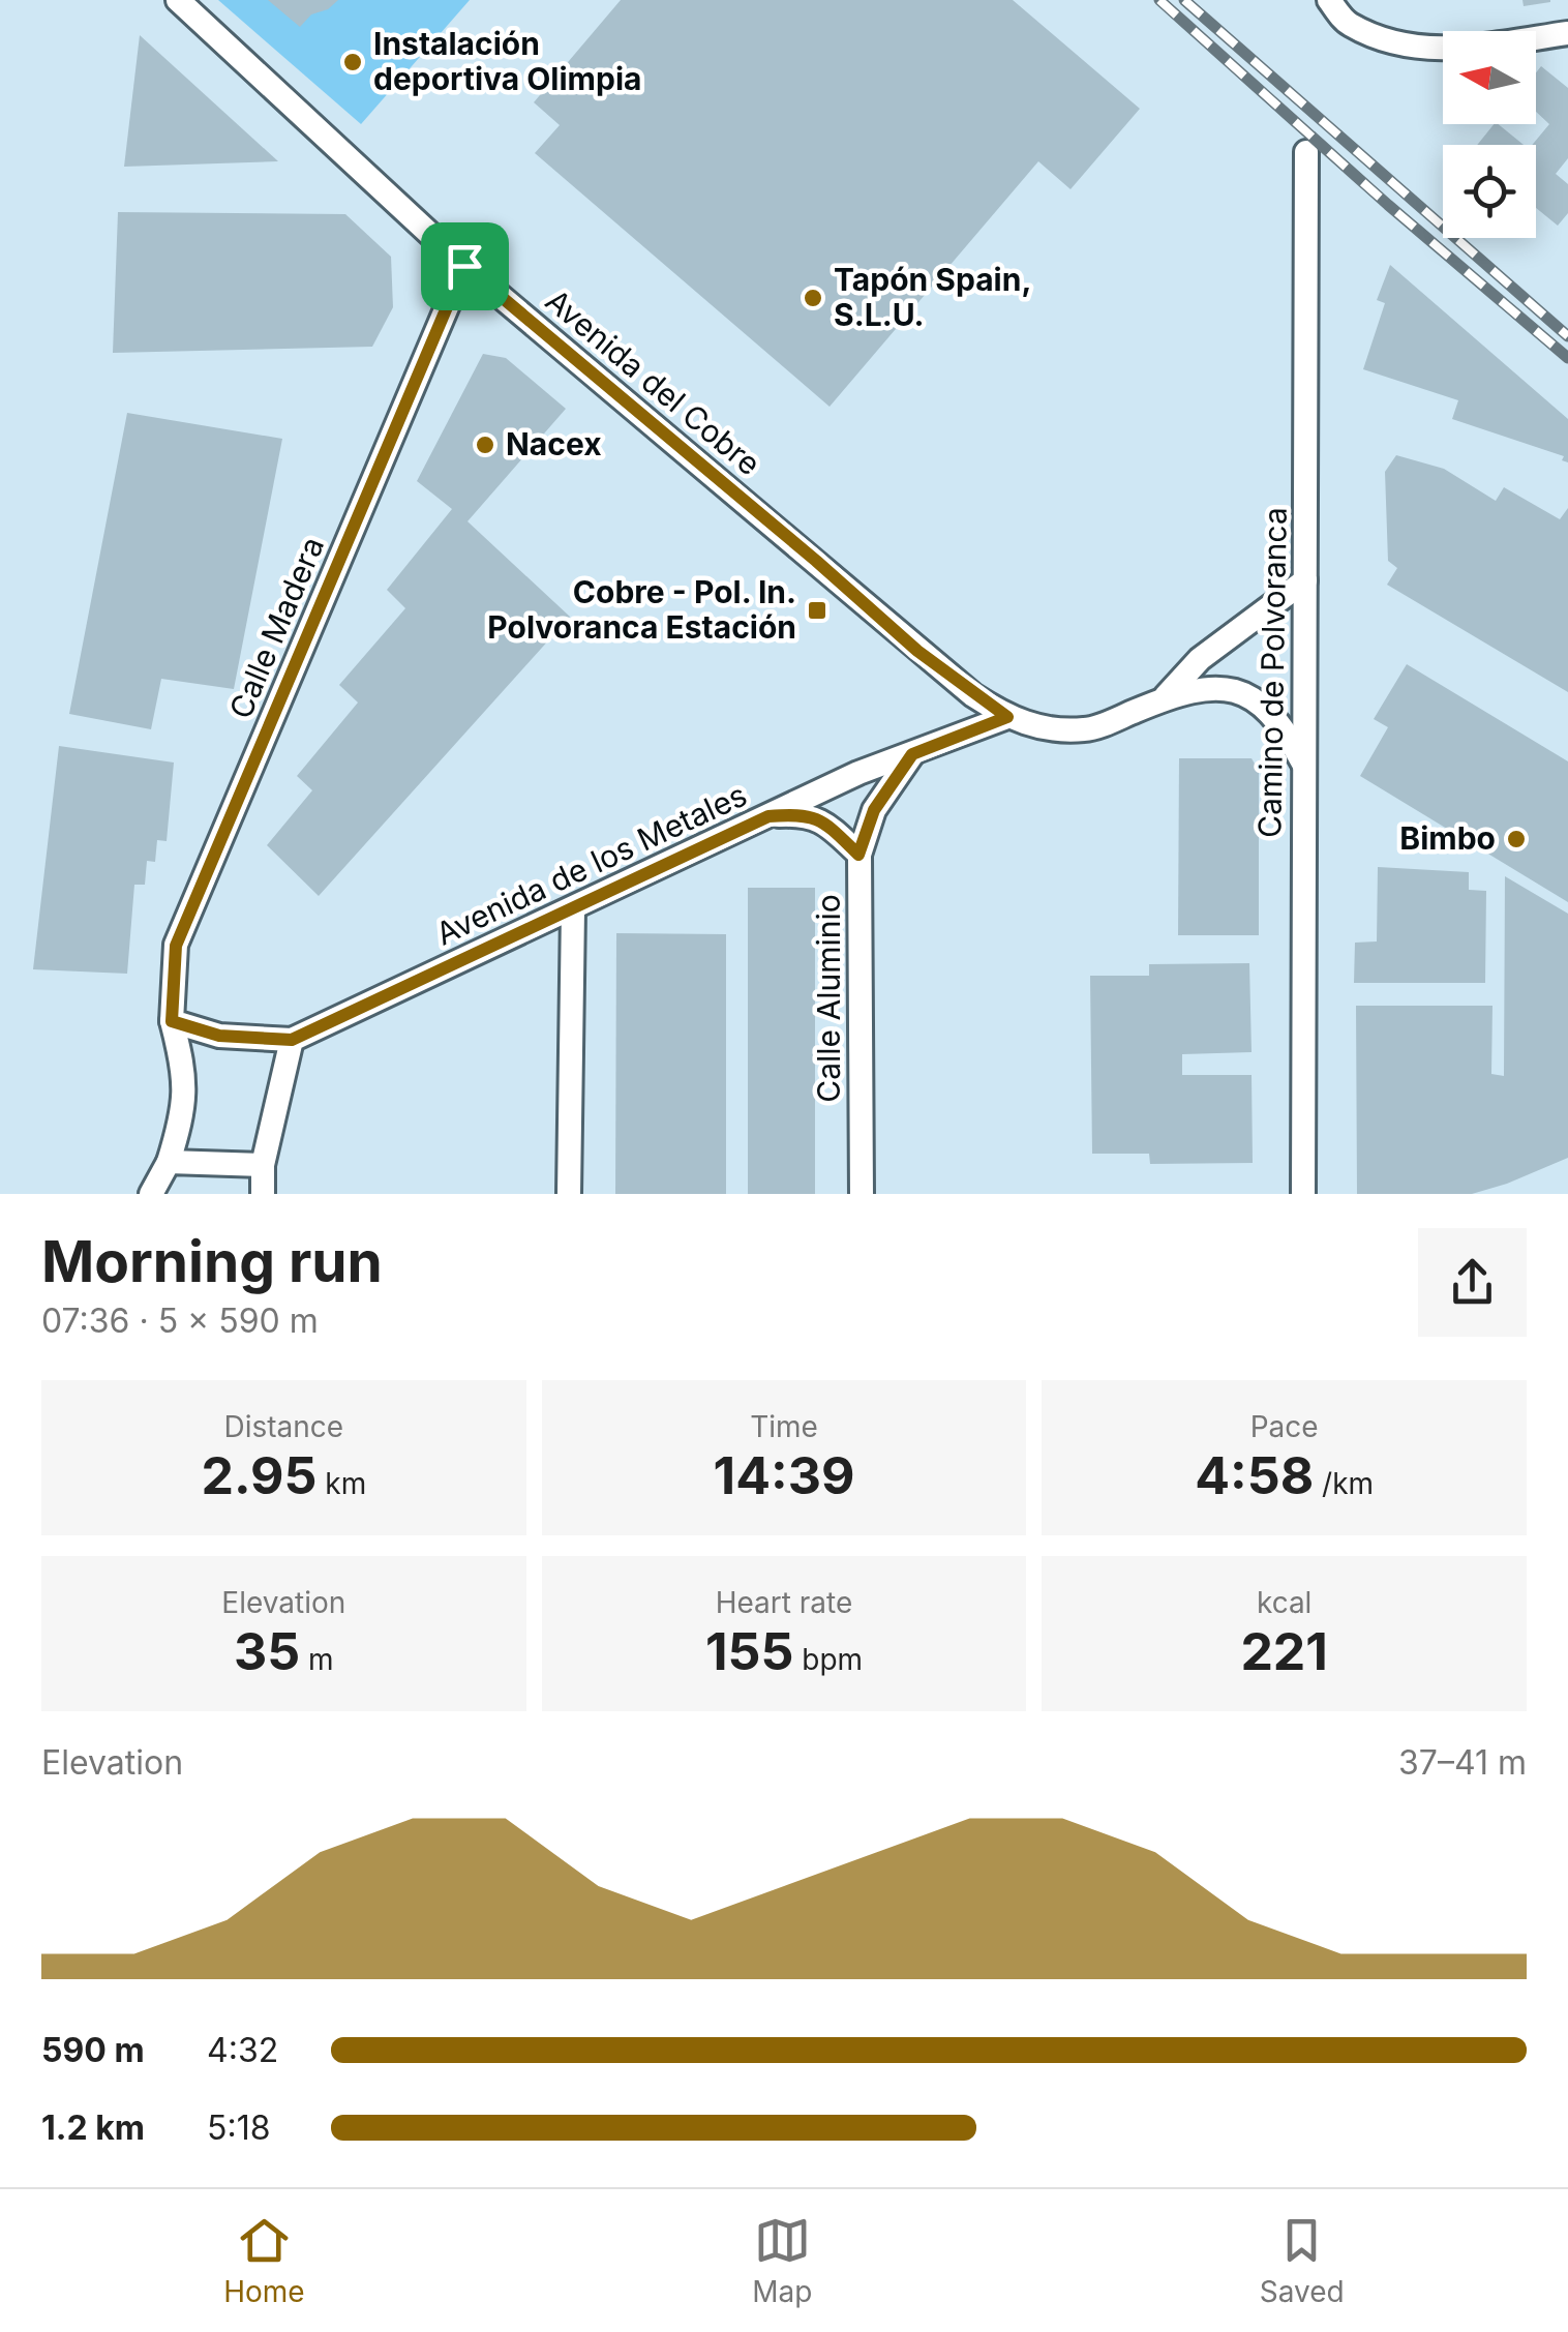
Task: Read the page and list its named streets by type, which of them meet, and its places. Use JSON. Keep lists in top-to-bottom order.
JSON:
{
  "streets": {
    "street": [
      "Avenida del Cobre",
      "Calle Madera",
      "Camino de Polvoranca",
      "Avenida de los Metales",
      "Calle Aluminio"
    ]
  },
  "crossings": [
    ["Avenida del Cobre", "Calle Madera"],
    ["Avenida del Cobre", "Avenida de los Metales"],
    ["Avenida de los Metales", "Calle Aluminio"]
  ],
  "places": {
    "other": [
      "Instalación deportiva Olimpia",
      "Tapón Spain, S.L.U.",
      "Nacex",
      "Bimbo"
    ],
    "transit": ["Cobre - Pol. In. Polvoranca Estación"]
  },
  "north": "left",
  "page": {
    "heading": ["Morning run", "07:36 · 5 × 590 m"],
    "stats": [
      ["Distance", "2.95 km"],
      ["Time", "14:39"],
      ["Pace", "4:58 /km"],
      ["Elevation", "35 m"],
      ["Heart rate", "155 bpm"],
      ["kcal", "221"]
    ],
    "chart": ["Elevation", "37–41 m"],
    "list": [
      {
        "name": "590 m",
        "note": "4:32"
      },
      {
        "name": "1.2 km",
        "note": "5:18"
      }
    ],
    "tabs": ["Home", "Map", "Saved"]
  }
}
